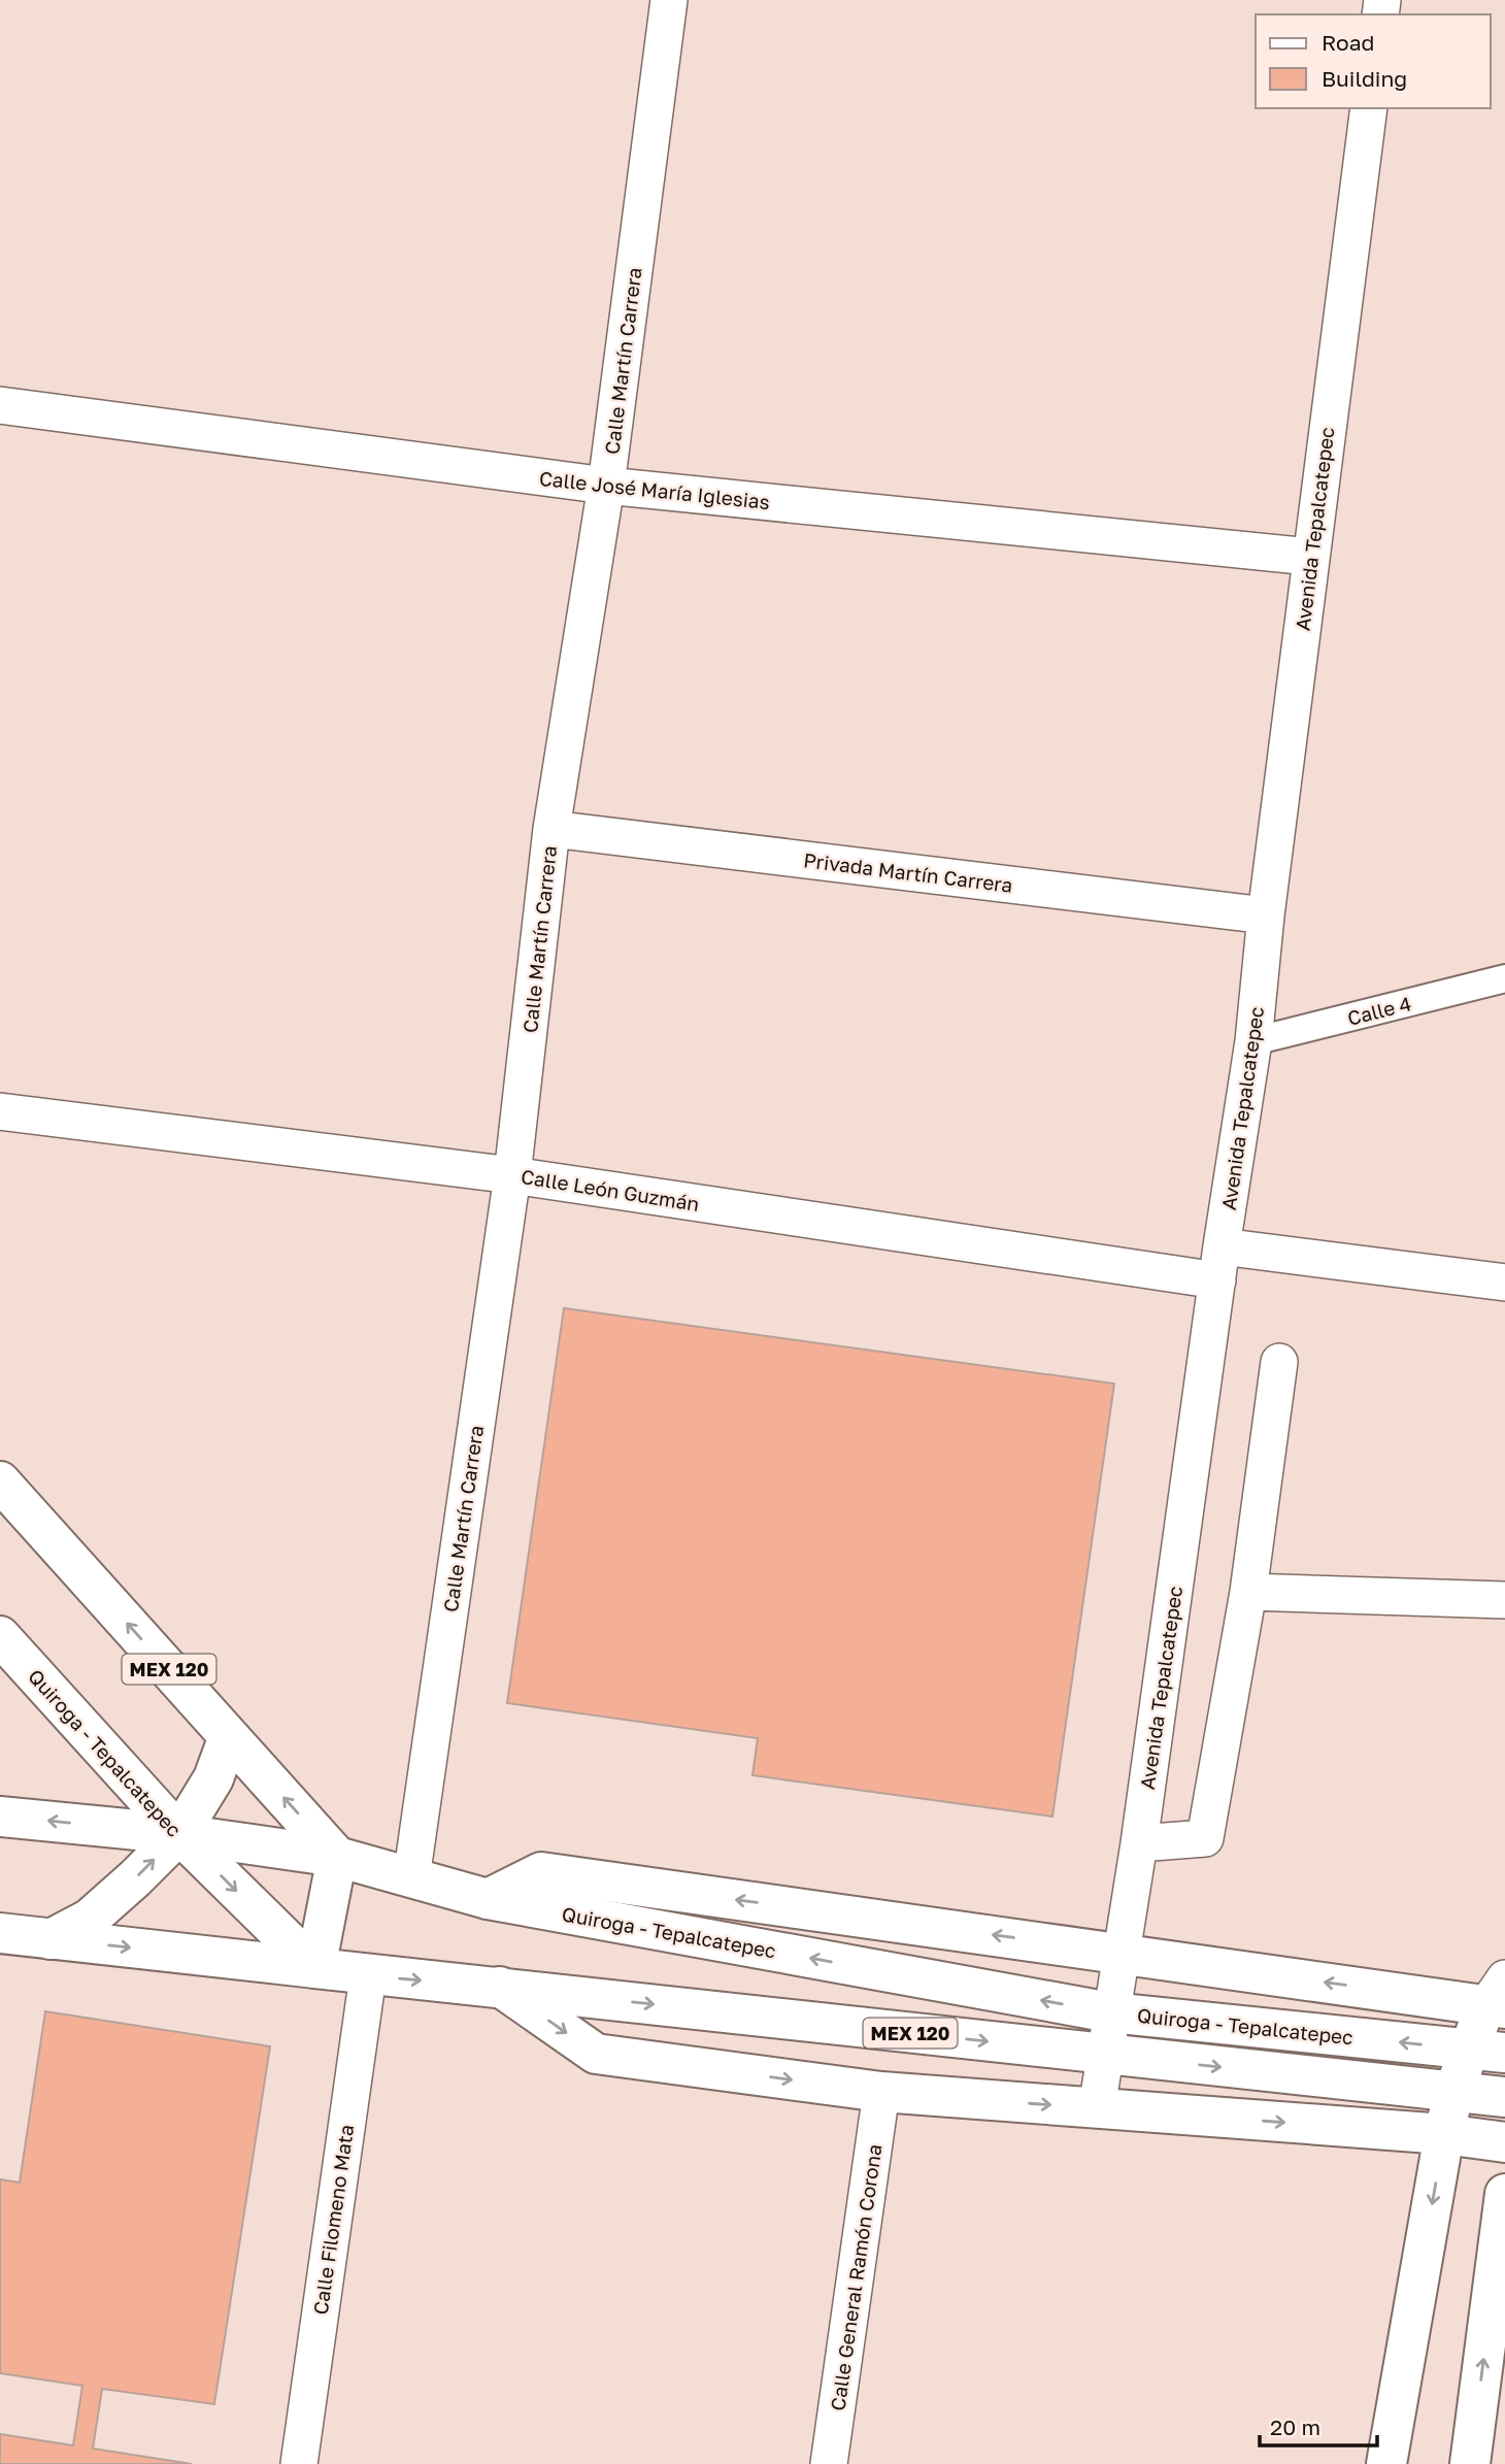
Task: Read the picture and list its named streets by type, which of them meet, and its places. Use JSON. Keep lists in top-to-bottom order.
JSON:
{
  "streets": {
    "main road": ["MEX 120", "Quiroga - Tepalcatepec"],
    "street": [
      "Calle Martín Carrera",
      "Calle José María Iglesias",
      "Avenida Tepalcatepec",
      "Privada Martín Carrera",
      "Calle 4",
      "Calle León Guzmán",
      "Calle Filomeno Mata",
      "Calle General Ramón Corona"
    ]
  },
  "crossings": [
    ["Calle Martín Carrera", "Calle José María Iglesias"],
    ["Calle Martín Carrera", "Privada Martín Carrera"],
    ["Calle Martín Carrera", "Calle León Guzmán"],
    ["Calle Martín Carrera", "Quiroga - Tepalcatepec"],
    ["Calle José María Iglesias", "Avenida Tepalcatepec"],
    ["Avenida Tepalcatepec", "Privada Martín Carrera"],
    ["Avenida Tepalcatepec", "Calle 4"],
    ["Avenida Tepalcatepec", "Calle León Guzmán"],
    ["Avenida Tepalcatepec", "MEX 120"],
    ["Avenida Tepalcatepec", "Quiroga - Tepalcatepec"],
    ["MEX 120", "Quiroga - Tepalcatepec"],
    ["MEX 120", "Calle Filomeno Mata"]
  ],
  "legend": ["Road", "Building"],
  "scale_bar": "20 m"
}
